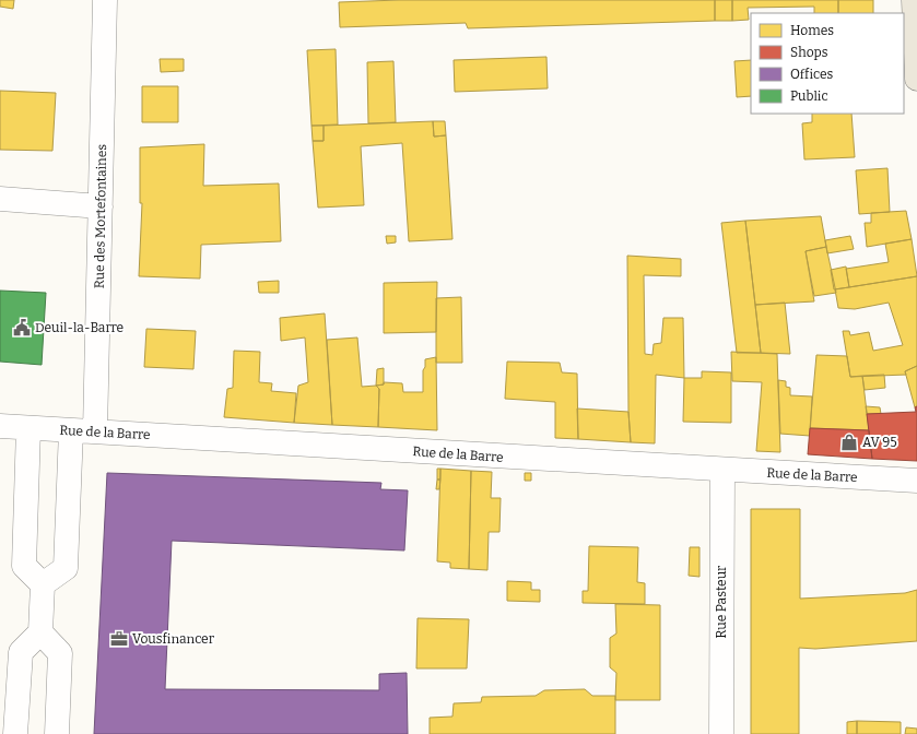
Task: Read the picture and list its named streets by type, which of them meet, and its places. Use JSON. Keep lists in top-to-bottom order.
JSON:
{
  "streets": {
    "street": ["Rue des Mortefontaines", "Rue de la Barre", "Rue Pasteur"]
  },
  "crossings": [
    ["Rue des Mortefontaines", "Rue de la Barre"],
    ["Rue de la Barre", "Rue Pasteur"]
  ],
  "places": {
    "public building": ["Deuil-la-Barre"],
    "shop": ["AV 95"],
    "office": ["Vousfinancer"]
  },
  "legend": [
    "Homes",
    "Shops",
    "Offices",
    "Public"
  ]
}
